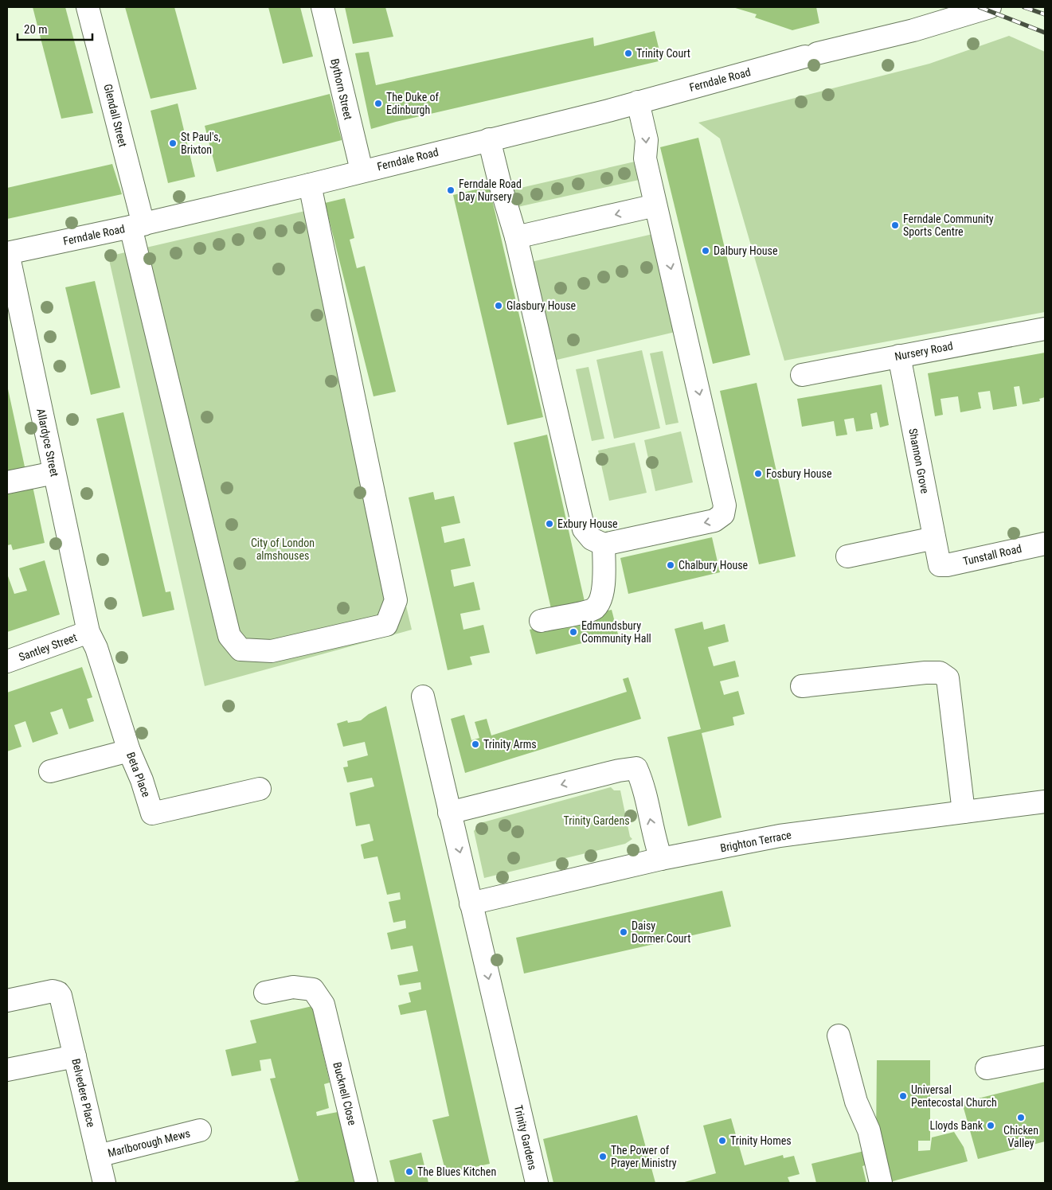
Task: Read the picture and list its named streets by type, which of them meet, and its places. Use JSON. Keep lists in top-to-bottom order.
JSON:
{
  "streets": {
    "street": [
      "Ferndale Road",
      "Bythorn Street",
      "Glendall Street",
      "Nursery Road",
      "Allardyce Street",
      "Shannon Grove",
      "Tunstall Road",
      "Santley Street",
      "Beta Place",
      "Brighton Terrace",
      "Belvedere Place",
      "Bucknell Close",
      "Trinity Gardens",
      "Marlborough Mews"
    ]
  },
  "crossings": [
    ["Ferndale Road", "Bythorn Street"],
    ["Ferndale Road", "Glendall Street"],
    ["Ferndale Road", "Allardyce Street"],
    ["Nursery Road", "Shannon Grove"],
    ["Allardyce Street", "Santley Street"],
    ["Allardyce Street", "Beta Place"],
    ["Shannon Grove", "Tunstall Road"],
    ["Santley Street", "Beta Place"],
    ["Brighton Terrace", "Trinity Gardens"],
    ["Belvedere Place", "Marlborough Mews"]
  ],
  "one_way": ["Trinity Gardens"],
  "parks": ["City of London almshouses", "Trinity Gardens"],
  "places": [
    "Trinity Court",
    "The Duke of Edinburgh",
    "St Paul's, Brixton",
    "Ferndale Road Day Nursery",
    "Ferndale Community Sports Centre",
    "Dalbury House",
    "Glasbury House",
    "Fosbury House",
    "Exbury House",
    "Chalbury House",
    "Edmundsbury Community Hall",
    "Trinity Arms",
    "Daisy Dormer Court",
    "Universal Pentecostal Church",
    "Chicken Valley",
    "Lloyds Bank",
    "Trinity Homes",
    "The Power of Prayer Ministry",
    "The Blues Kitchen"
  ],
  "scale_bar": "20 m"
}
